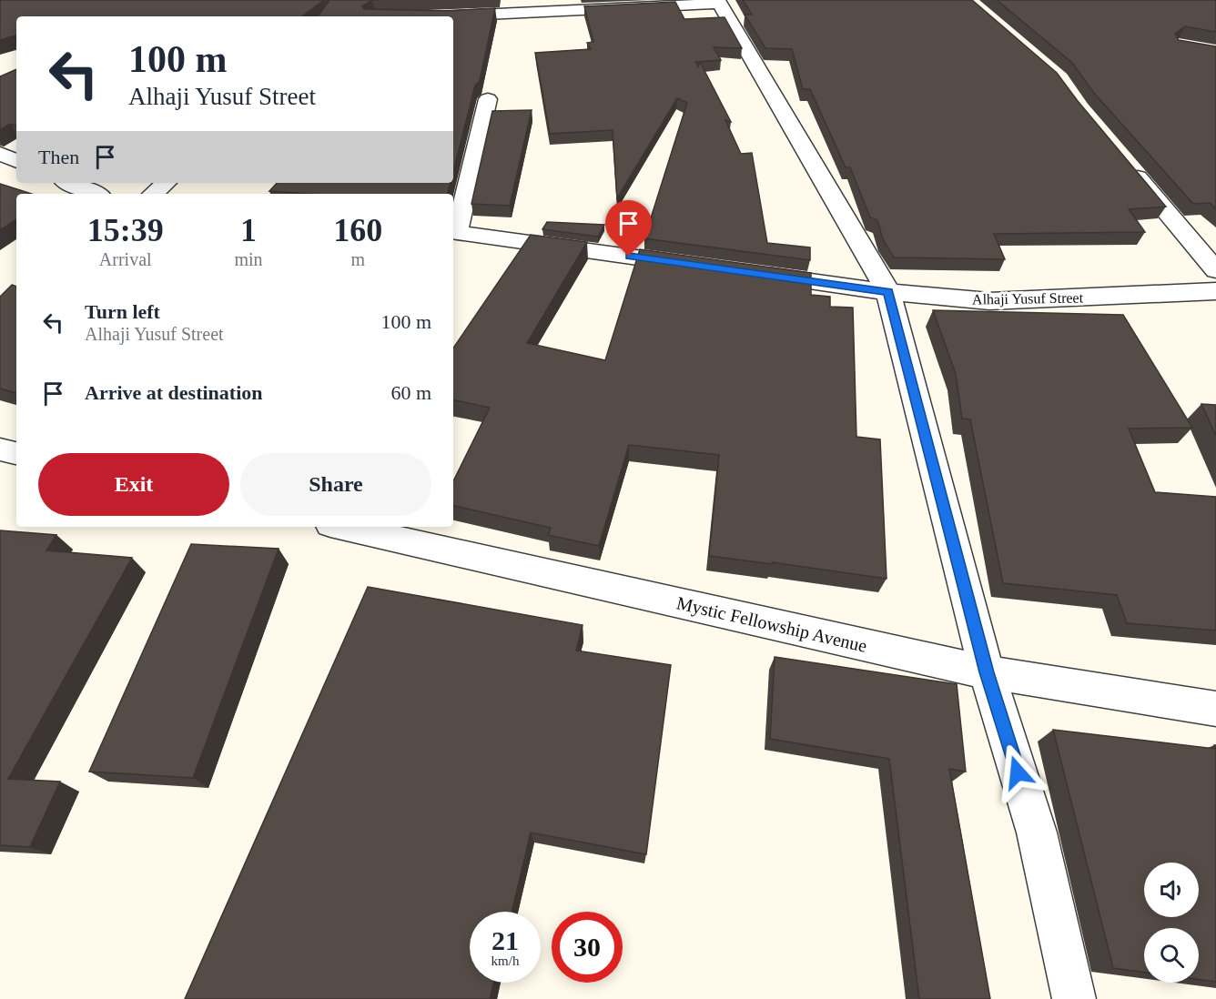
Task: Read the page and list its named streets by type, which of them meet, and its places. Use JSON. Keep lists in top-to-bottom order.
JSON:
{
  "streets": {
    "street": ["Alhaji Yusuf Street", "Mystic Fellowship Avenue"]
  },
  "page": {
    "turn": ["100 m", "Alhaji Yusuf Street"],
    "then": "Then",
    "eta": [
      "15:39",
      "Arrival",
      "1",
      "min",
      "160",
      "m"
    ],
    "list": [
      {
        "name": "Turn left",
        "note": "Alhaji Yusuf Street",
        "value": "100 m"
      },
      {
        "name": "Arrive at destination",
        "value": "60 m"
      }
    ],
    "buttons": ["Exit", "Share"],
    "speed": "21 km/h",
    "limit": "30"
  }
}
